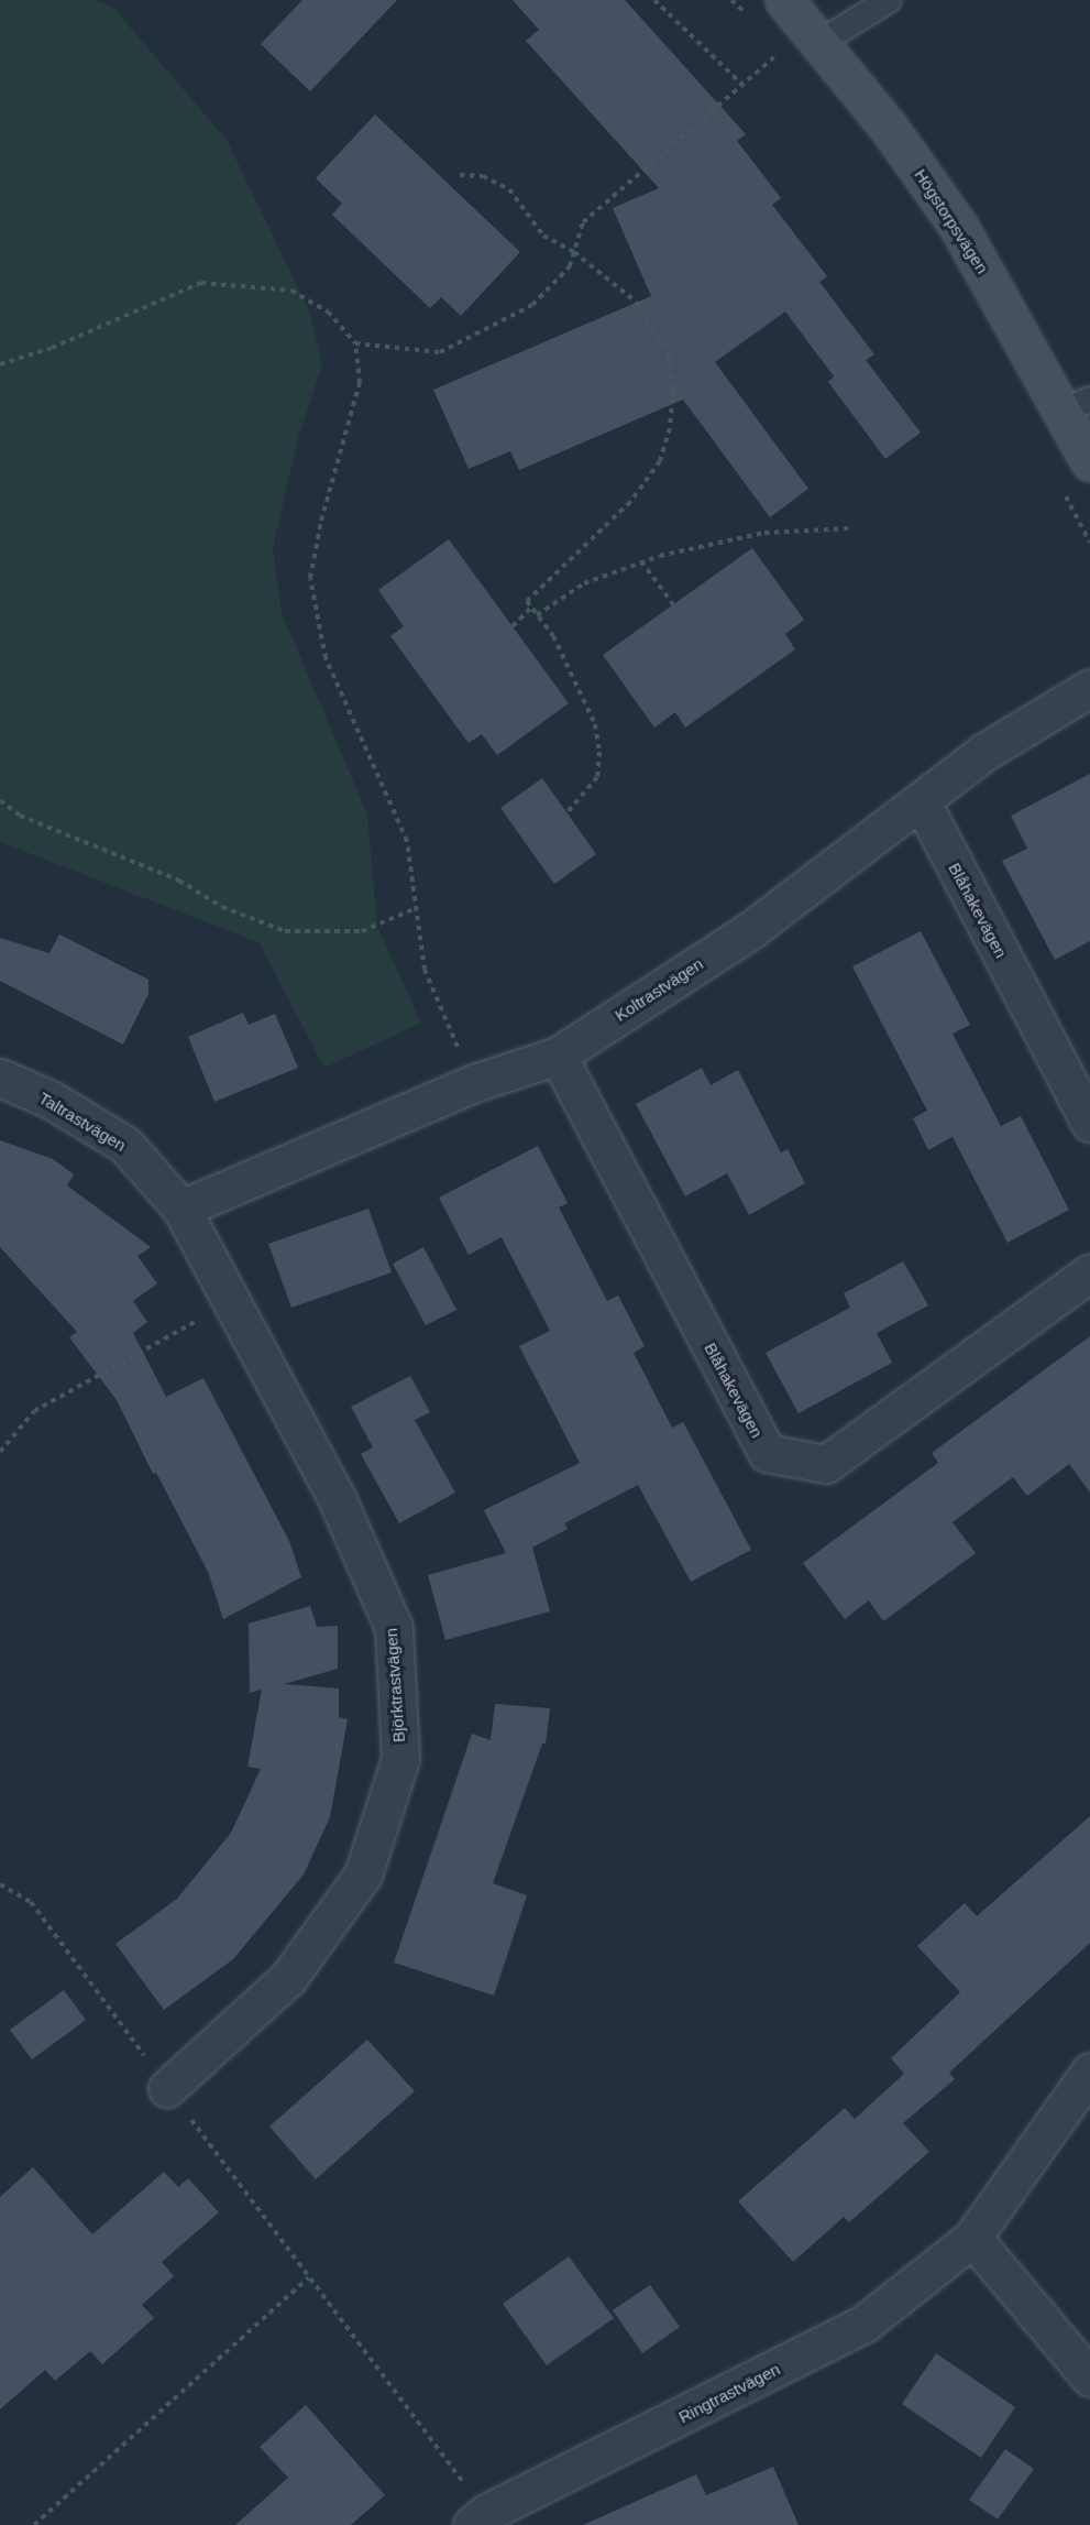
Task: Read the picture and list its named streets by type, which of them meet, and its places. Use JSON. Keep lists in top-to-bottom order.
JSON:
{
  "streets": {
    "street": [
      "Högstorpsvägen",
      "Blåhakevägen",
      "Koltrastvägen",
      "Taltrastvägen",
      "Björktrastvägen",
      "Ringtrastvägen"
    ]
  },
  "crossings": [
    ["Blåhakevägen", "Koltrastvägen"],
    ["Koltrastvägen", "Taltrastvägen"],
    ["Koltrastvägen", "Björktrastvägen"],
    ["Taltrastvägen", "Björktrastvägen"]
  ]
}
